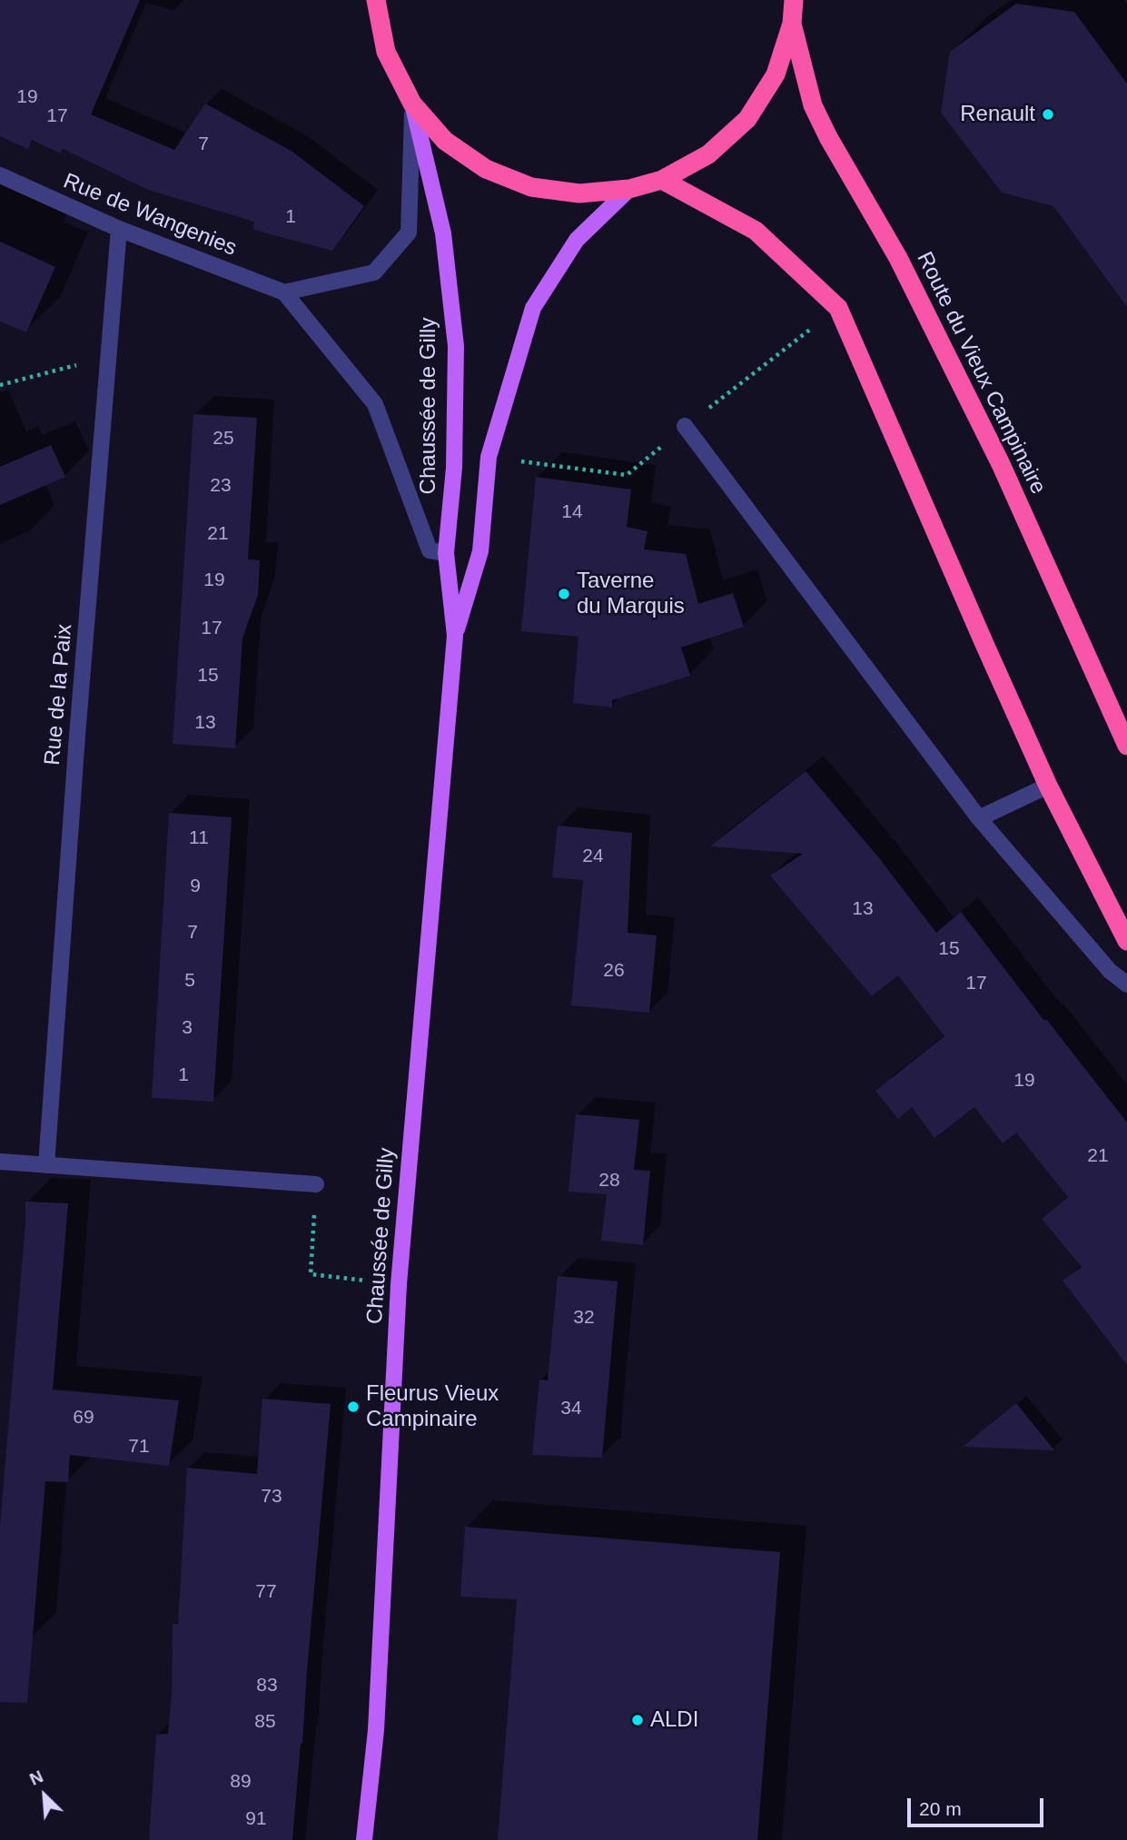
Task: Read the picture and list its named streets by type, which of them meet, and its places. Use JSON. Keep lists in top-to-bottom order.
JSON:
{
  "streets": {
    "highway": ["Route du Vieux Campinaire"],
    "main road": ["Chaussée de Gilly"],
    "street": ["Rue de Wangenies", "Rue de la Paix"]
  },
  "crossings": [
    ["Rue de Wangenies", "Rue de la Paix"]
  ],
  "places": [
    "Renault",
    "Taverne du Marquis",
    "Fleurus Vieux Campinaire",
    "ALDI"
  ],
  "house_numbers": [
    "19",
    "17",
    "7",
    "1",
    "25",
    "23",
    "14",
    "21",
    "19",
    "17",
    "15",
    "13",
    "11",
    "24",
    "9",
    "13",
    "7",
    "15",
    "26",
    "5",
    "17",
    "3",
    "1",
    "19",
    "21",
    "28",
    "32",
    "34",
    "69",
    "71",
    "73",
    "77",
    "83",
    "85",
    "89",
    "91"
  ],
  "scale_bar": "20 m",
  "north": "top left"
}
